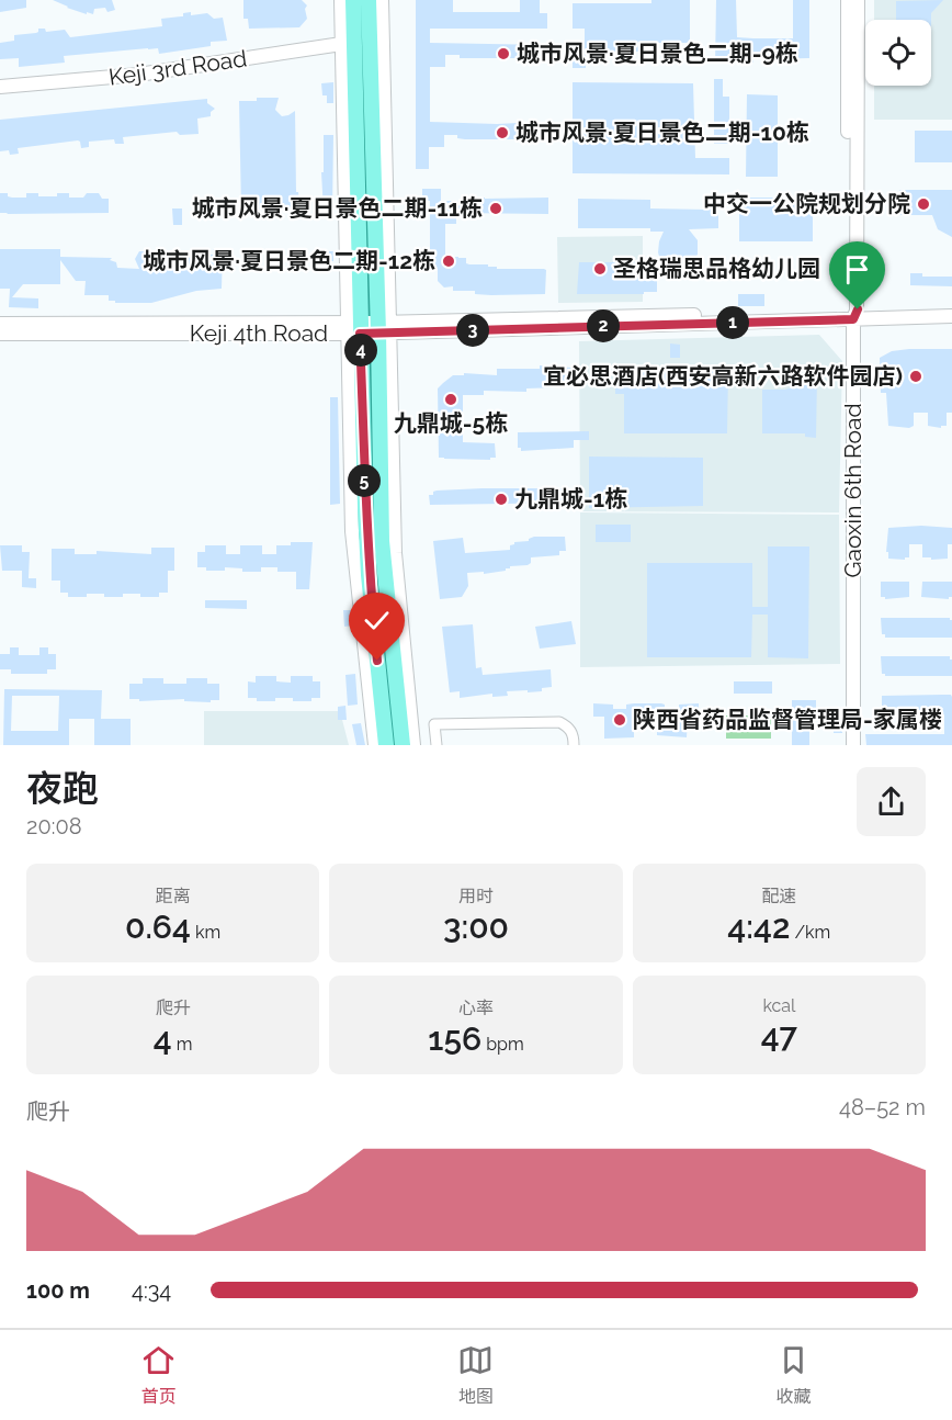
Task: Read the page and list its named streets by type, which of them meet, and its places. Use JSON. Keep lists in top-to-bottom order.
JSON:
{
  "streets": {
    "street": ["Keji 3rd Road", "Keji 4th Road", "Gaoxin 6th Road"]
  },
  "crossings": [
    ["Keji 4th Road", "Gaoxin 6th Road"]
  ],
  "places": [
    "城市风景·夏日景色二期-9栋",
    "城市风景·夏日景色二期-10栋",
    "中交一公院规划分院",
    "城市风景·夏日景色二期-11栋",
    "城市风景·夏日景色二期-12栋",
    "圣格瑞思品格幼儿园",
    "宜必思酒店(西安高新六路软件园店)",
    "九鼎城-5栋",
    "九鼎城-1栋",
    "陕西省药品监督管理局-家属楼"
  ],
  "page": {
    "pins": [
      "1",
      "2",
      "3",
      "4",
      "5"
    ],
    "heading": ["夜跑", "20:08"],
    "stats": [
      ["距离", "0.64 km"],
      ["用时", "3:00"],
      ["配速", "4:42 /km"],
      ["爬升", "4 m"],
      ["心率", "156 bpm"],
      ["kcal", "47"]
    ],
    "chart": ["爬升", "48–52 m"],
    "list": [
      {
        "name": "100 m",
        "note": "4:34"
      }
    ],
    "tabs": ["首页", "地图", "收藏"]
  }
}
